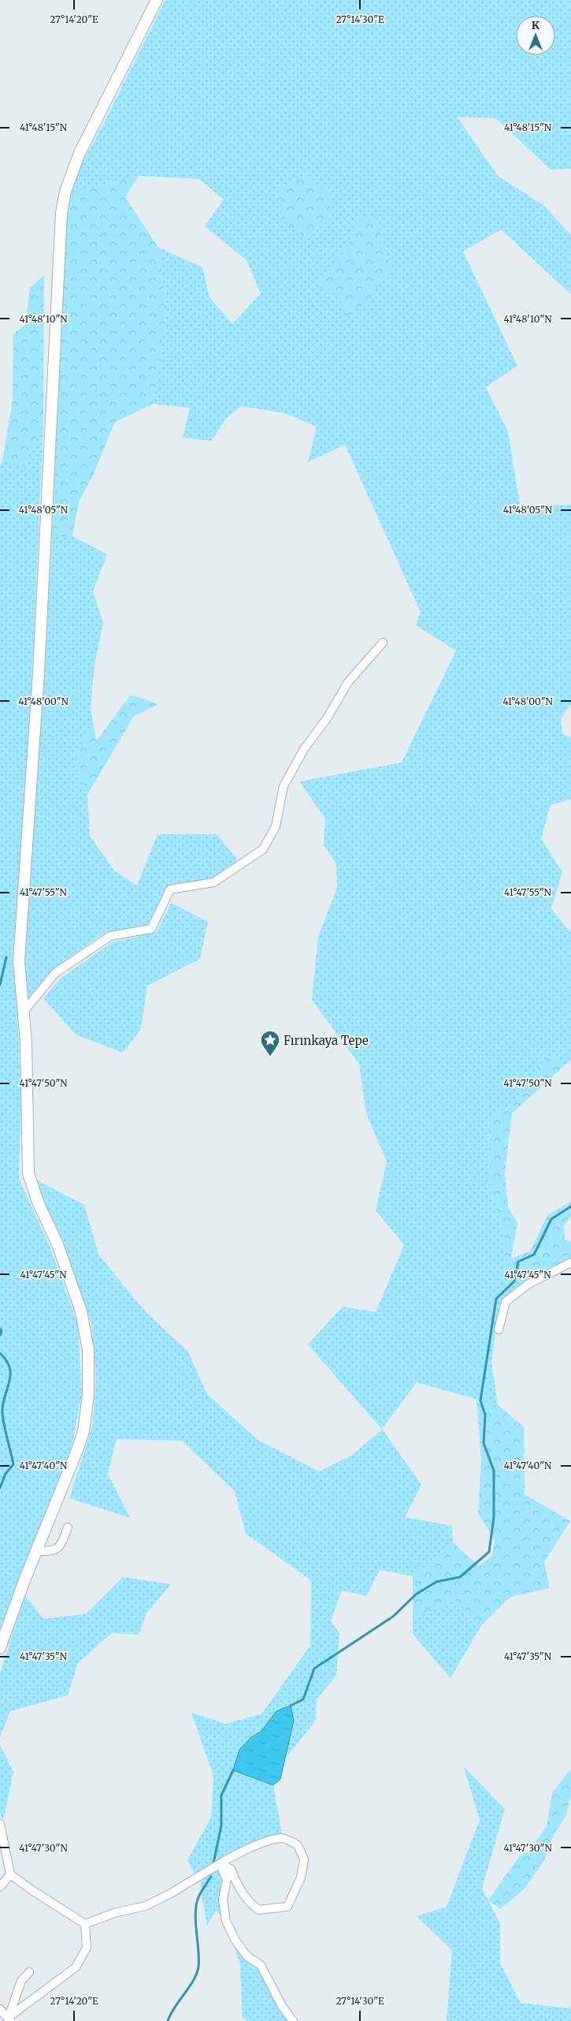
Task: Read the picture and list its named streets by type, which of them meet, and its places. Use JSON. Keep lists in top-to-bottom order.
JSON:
{
  "places": {
    "place": ["Fırınkaya Tepe"]
  },
  "north": "top",
  "coordinates": [
    "27°14'20\"E",
    "27°14'30\"E",
    "41°48'15\"N",
    "41°48'10\"N",
    "41°48'05\"N",
    "41°48'00\"N",
    "41°47'55\"N",
    "41°47'50\"N",
    "41°47'45\"N",
    "41°47'40\"N",
    "41°47'35\"N",
    "41°47'30\"N"
  ]
}
